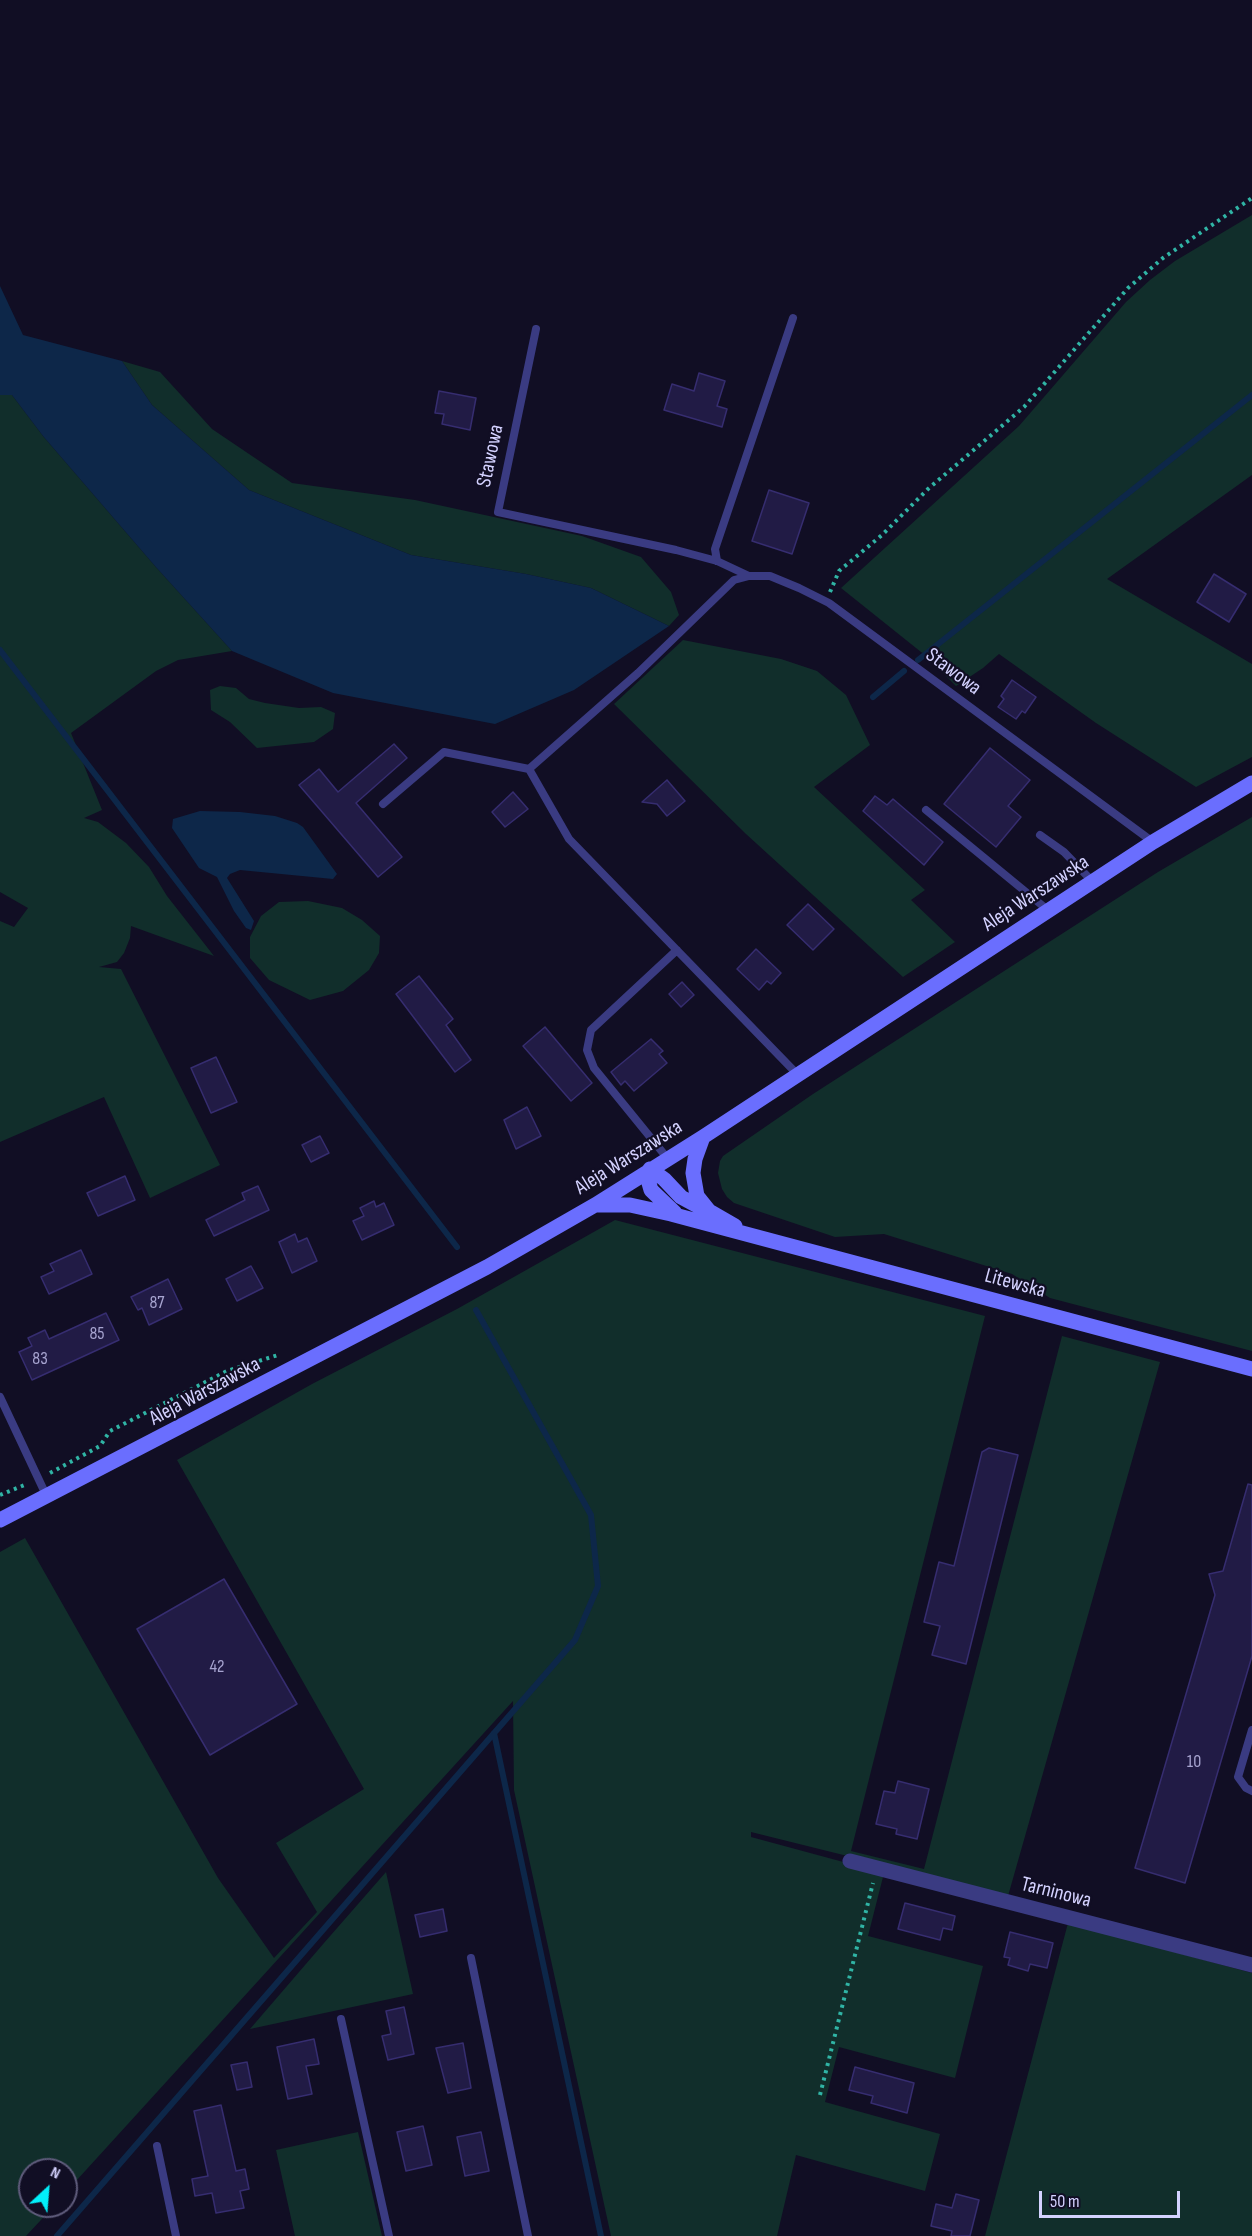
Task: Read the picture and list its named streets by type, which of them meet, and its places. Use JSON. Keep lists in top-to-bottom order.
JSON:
{
  "streets": {
    "street": ["Aleja Warszawska", "Litewska", "Tarninowa"],
    "lane": ["Stawowa"]
  },
  "crossings": [
    ["Stawowa", "Aleja Warszawska"]
  ],
  "house_numbers": [
    "87",
    "85",
    "83",
    "42",
    "10"
  ],
  "scale_bar": "50 m",
  "north": "top right"
}
